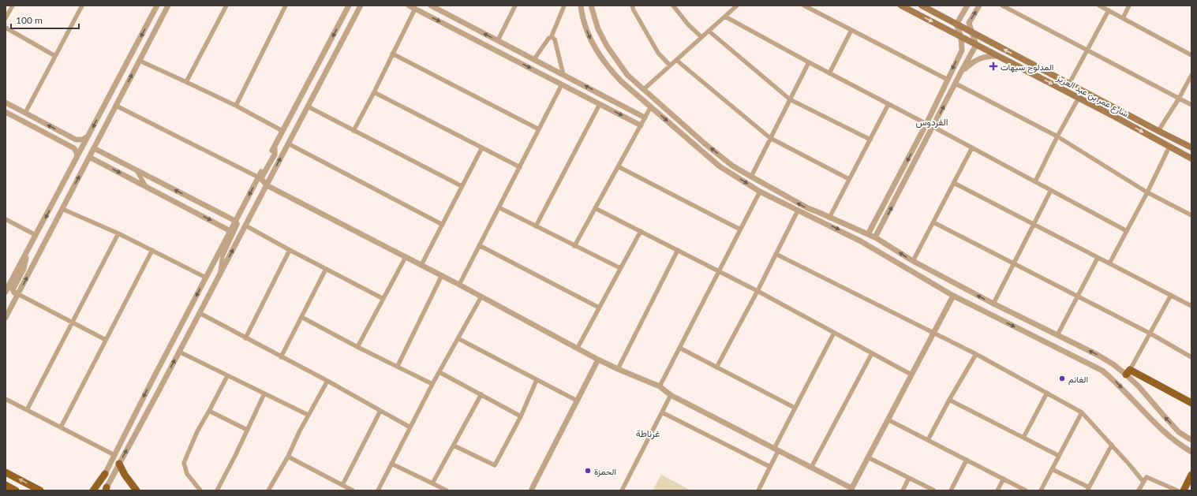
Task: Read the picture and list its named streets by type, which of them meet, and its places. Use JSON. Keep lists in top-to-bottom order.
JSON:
{
  "streets": {
    "main road": ["شارع عمر بن عبد العزيز"]
  },
  "districts": ["الفردوس", "غرناطة"],
  "places": {
    "health": ["المدلوح سيهات"],
    "other": ["الغانم", "الحمزة"]
  },
  "scale_bar": "100 m"
}
